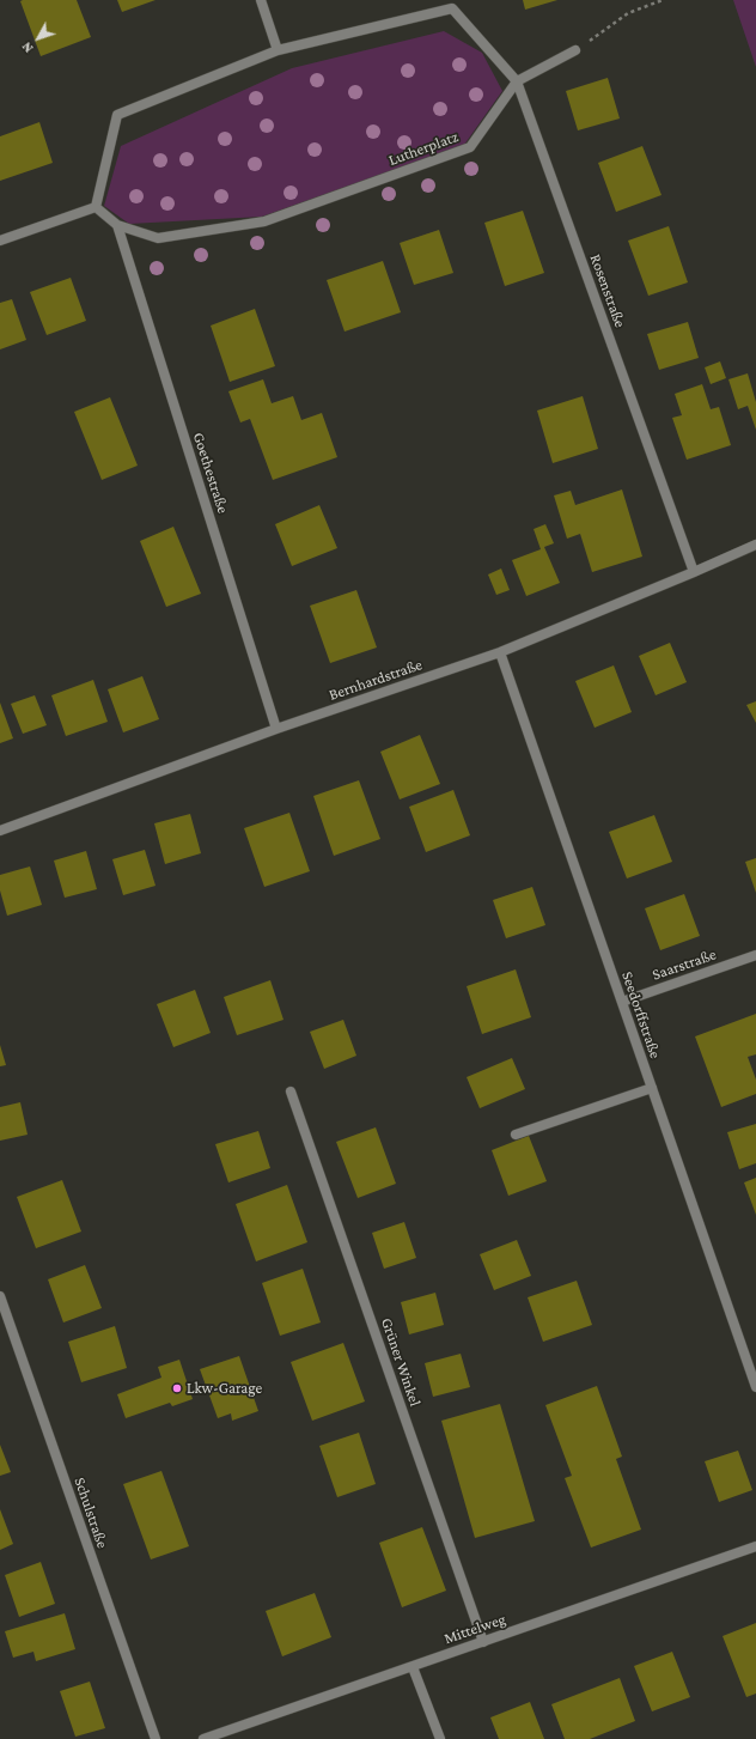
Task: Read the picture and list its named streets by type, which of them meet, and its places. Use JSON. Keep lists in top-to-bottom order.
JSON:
{
  "streets": {
    "street": [
      "Lutherplatz",
      "Rosenstraße",
      "Goethestraße",
      "Bernhardstraße",
      "Saarstraße",
      "Seedorffstraße",
      "Grüner Winkel",
      "Schulstraße",
      "Mittelweg"
    ]
  },
  "crossings": [
    ["Lutherplatz", "Rosenstraße"],
    ["Lutherplatz", "Goethestraße"],
    ["Rosenstraße", "Bernhardstraße"],
    ["Goethestraße", "Bernhardstraße"],
    ["Bernhardstraße", "Seedorffstraße"],
    ["Saarstraße", "Seedorffstraße"],
    ["Grüner Winkel", "Mittelweg"]
  ],
  "places": ["Lkw-Garage"],
  "north": "bottom left"
}
